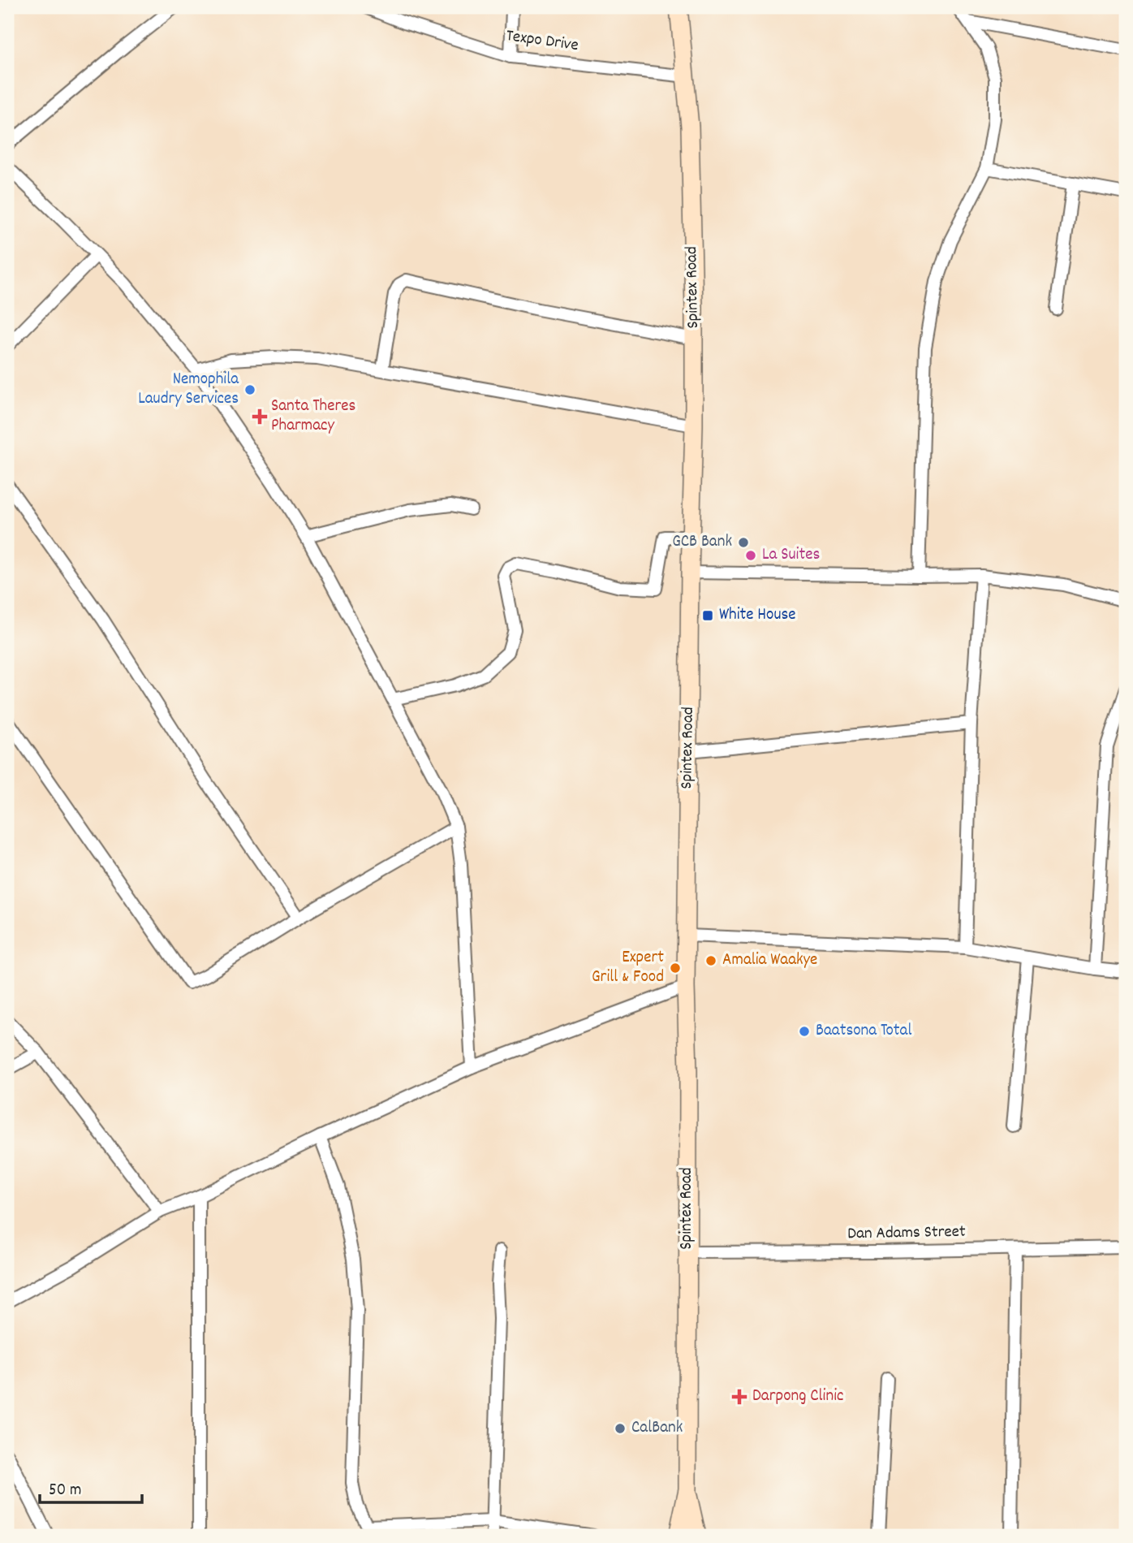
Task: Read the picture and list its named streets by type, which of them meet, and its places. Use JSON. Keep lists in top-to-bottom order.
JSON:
{
  "streets": {
    "main road": ["Spintex Road"],
    "street": ["Texpo Drive", "Dan Adams Street"]
  },
  "crossings": [
    ["Texpo Drive", "Spintex Road"],
    ["Spintex Road", "Dan Adams Street"]
  ],
  "places": {
    "other": [
      "Nemophila Laudry Services",
      "GCB Bank",
      "La Suites",
      "Amalia Waakye",
      "Expert Grill & Food",
      "Baatsona Total",
      "CalBank"
    ],
    "health": ["Santa Theres Pharmacy", "Darpong Clinic"],
    "transit": ["White House"]
  },
  "scale_bar": "50 m"
}
